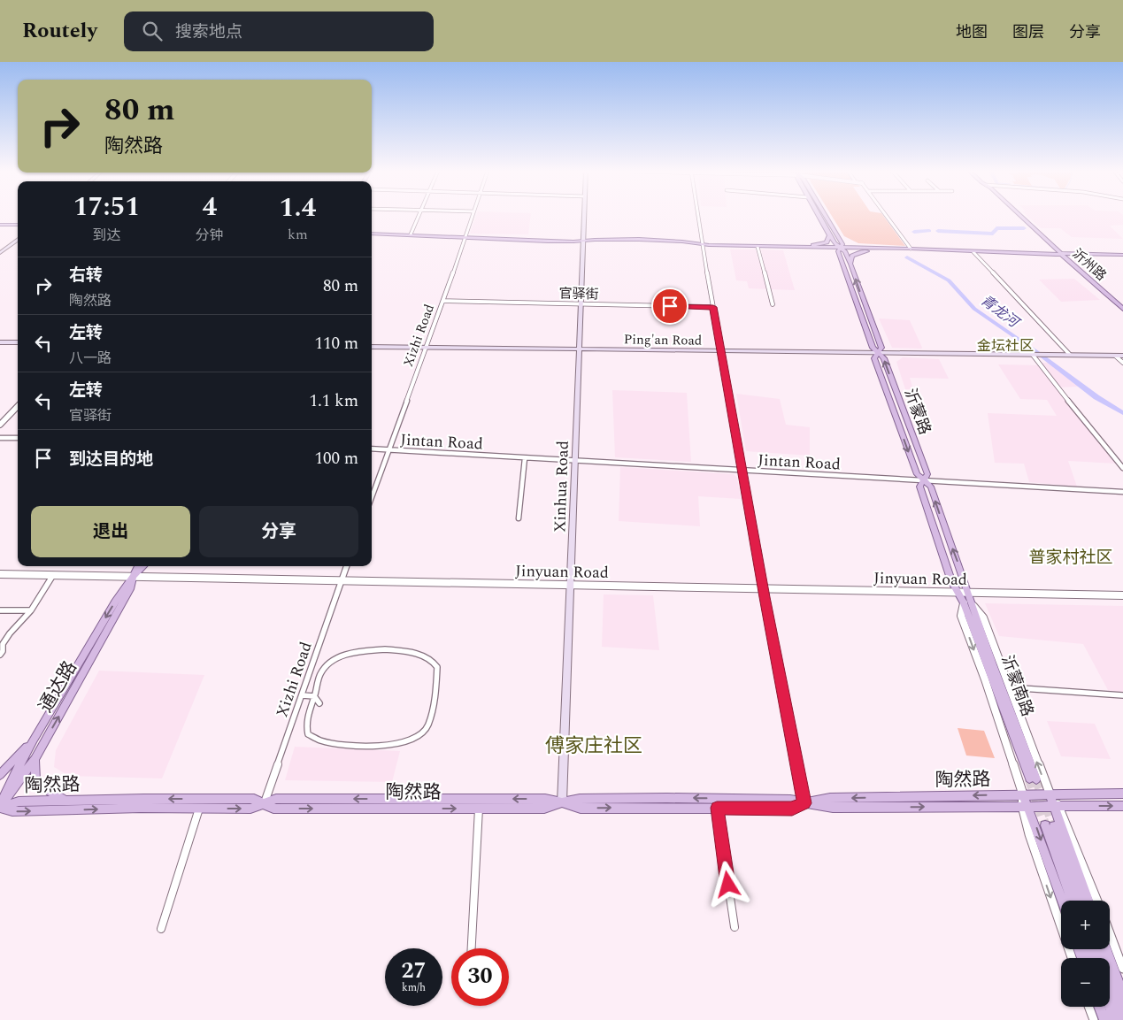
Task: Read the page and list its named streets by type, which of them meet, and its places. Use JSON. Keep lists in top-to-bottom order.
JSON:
{
  "streets": {
    "main road": [
      "沂州路",
      "Ping'an Road",
      "沂蒙路",
      "Xinhua Road",
      "沂蒙南路",
      "通达路",
      "陶然路"
    ],
    "street": [
      "官驿街",
      "Xizhi Road",
      "Jintan Road",
      "Jinyuan Road"
    ]
  },
  "crossings": [
    ["官驿街", "Xizhi Road"],
    ["官驿街", "Xinhua Road"],
    ["Xizhi Road", "Ping'an Road"],
    ["Xizhi Road", "Jintan Road"],
    ["Xizhi Road", "Jinyuan Road"],
    ["Xizhi Road", "陶然路"],
    ["Ping'an Road", "沂蒙路"],
    ["Ping'an Road", "Xinhua Road"],
    ["沂蒙路", "Jintan Road"],
    ["沂蒙路", "Jinyuan Road"],
    ["沂蒙路", "沂蒙南路"],
    ["Jintan Road", "Xinhua Road"],
    ["Xinhua Road", "Jinyuan Road"],
    ["Xinhua Road", "陶然路"],
    ["Jinyuan Road", "通达路"],
    ["通达路", "陶然路"]
  ],
  "districts": ["金坛社区", "普家村社区", "傅家庄社区"],
  "water": ["青龙河"],
  "page": {
    "header": "Routely",
    "search": "搜索地点",
    "nav": ["地图", "图层", "分享"],
    "turn": ["80 m", "陶然路"],
    "eta": [
      "17:51",
      "到达",
      "4",
      "分钟",
      "1.4",
      "km"
    ],
    "list": [
      {
        "name": "右转",
        "note": "陶然路",
        "value": "80 m"
      },
      {
        "name": "左转",
        "note": "八一路",
        "value": "110 m"
      },
      {
        "name": "左转",
        "note": "官驿街",
        "value": "1.1 km"
      },
      {
        "name": "到达目的地",
        "value": "100 m"
      }
    ],
    "buttons": ["退出", "分享"],
    "map_buttons": ["+", "−"],
    "speed": "27 km/h",
    "limit": "30"
  }
}
